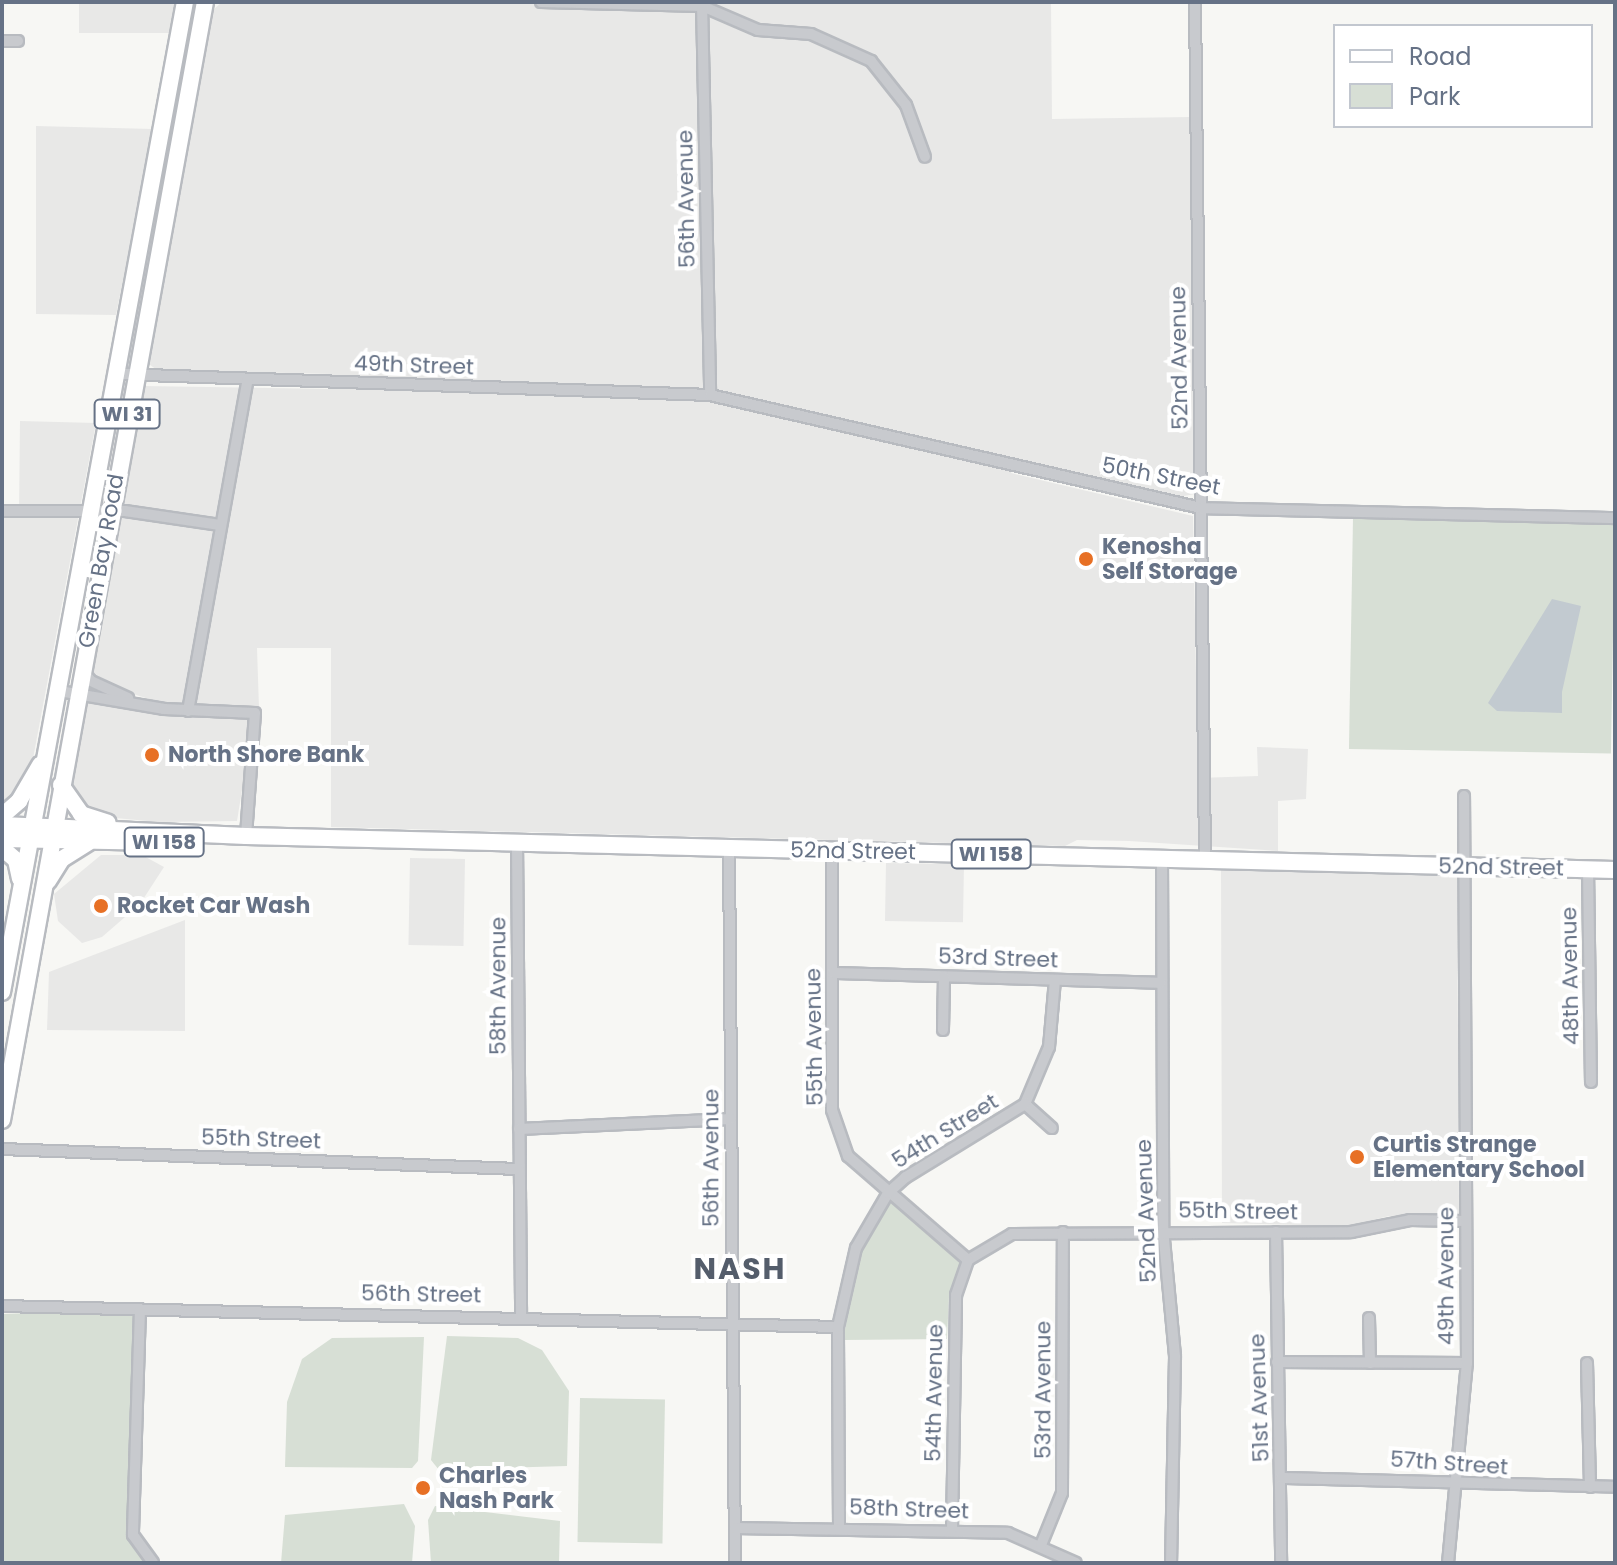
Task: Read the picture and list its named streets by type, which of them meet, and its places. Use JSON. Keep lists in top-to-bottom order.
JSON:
{
  "streets": {
    "main road": [
      "WI 31",
      "Green Bay Road",
      "WI 158",
      "52nd Street"
    ],
    "street": [
      "56th Avenue",
      "52nd Avenue",
      "49th Street",
      "50th Street",
      "53rd Street",
      "48th Avenue",
      "58th Avenue",
      "55th Avenue",
      "54th Street",
      "55th Street",
      "49th Avenue",
      "56th Street",
      "53rd Avenue",
      "54th Avenue",
      "51st Avenue",
      "57th Street",
      "58th Street"
    ]
  },
  "crossings": [
    ["56th Avenue", "49th Street"],
    ["56th Avenue", "50th Street"],
    ["56th Avenue", "52nd Street"],
    ["56th Avenue", "56th Street"],
    ["56th Avenue", "58th Street"],
    ["52nd Avenue", "50th Street"],
    ["52nd Avenue", "52nd Street"],
    ["52nd Avenue", "53rd Street"],
    ["52nd Avenue", "55th Street"],
    ["49th Street", "50th Street"],
    ["49th Street", "Green Bay Road"],
    ["Green Bay Road", "52nd Street"],
    ["52nd Street", "48th Avenue"],
    ["52nd Street", "58th Avenue"],
    ["52nd Street", "55th Avenue"],
    ["52nd Street", "49th Avenue"],
    ["53rd Street", "55th Avenue"],
    ["58th Avenue", "55th Street"],
    ["58th Avenue", "56th Street"],
    ["55th Avenue", "54th Street"],
    ["55th Avenue", "55th Street"],
    ["55th Avenue", "54th Avenue"],
    ["55th Street", "49th Avenue"],
    ["55th Street", "53rd Avenue"],
    ["55th Street", "54th Avenue"],
    ["55th Street", "51st Avenue"],
    ["49th Avenue", "57th Street"],
    ["53rd Avenue", "58th Street"],
    ["54th Avenue", "58th Street"],
    ["51st Avenue", "57th Street"]
  ],
  "districts": ["NASH"],
  "places": [
    "Kenosha Self Storage",
    "North Shore Bank",
    "Rocket Car Wash",
    "Curtis Strange Elementary School",
    "Charles Nash Park"
  ],
  "legend": ["Road", "Park"]
}
